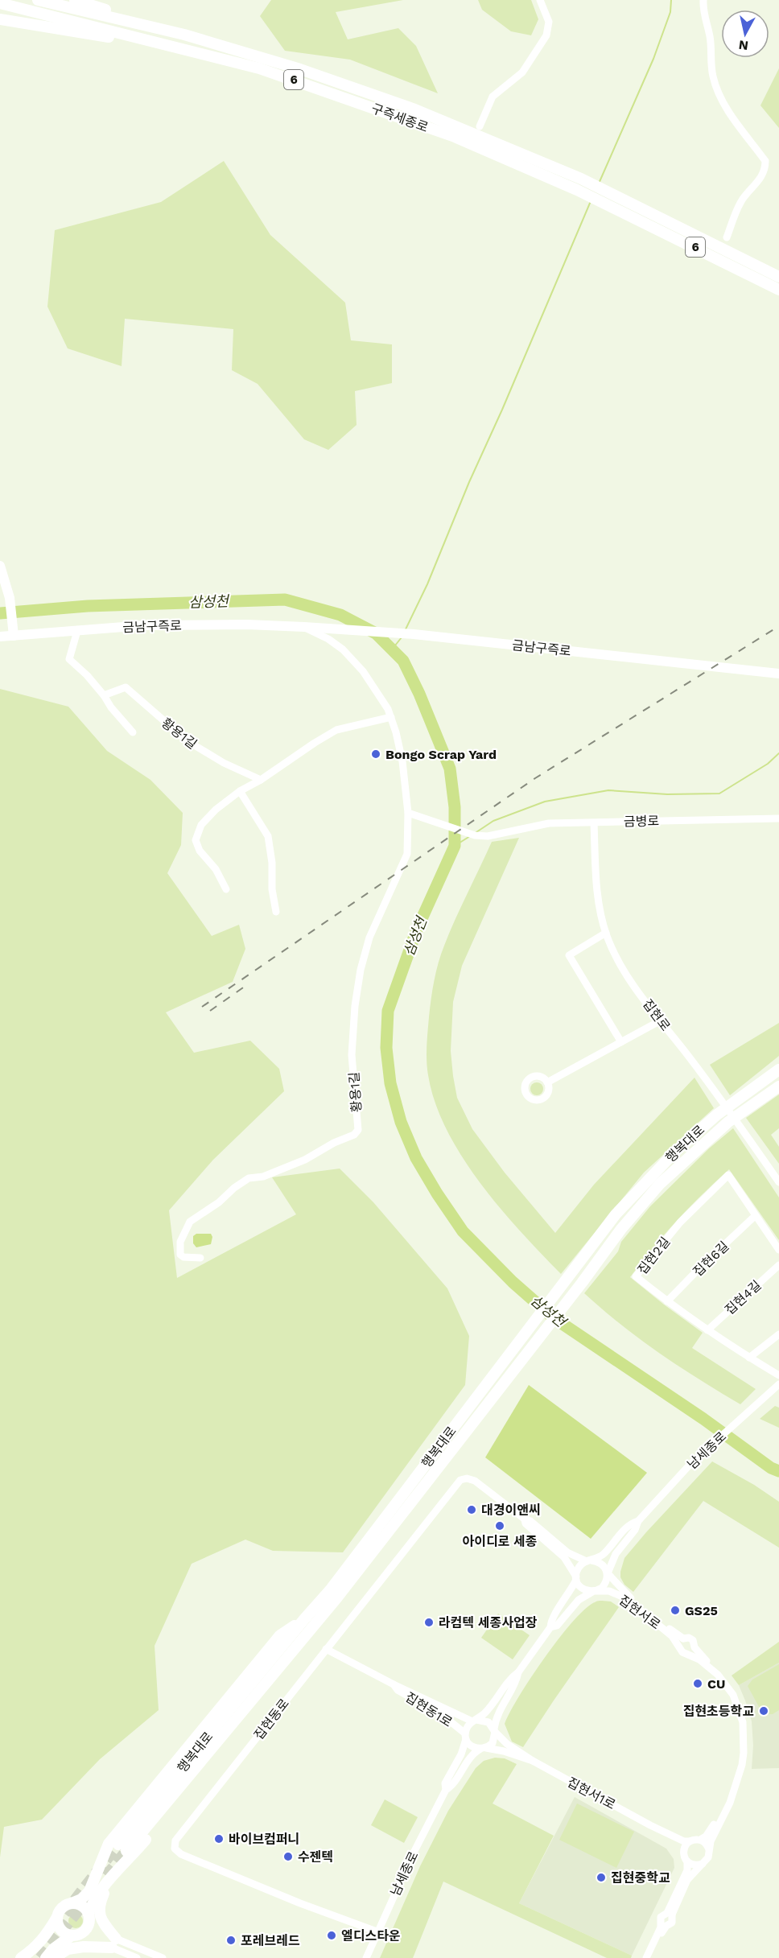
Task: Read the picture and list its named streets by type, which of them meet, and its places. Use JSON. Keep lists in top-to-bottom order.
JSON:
{
  "streets": {
    "highway": ["6", "구즉세종로", "행복대로"],
    "main road": ["금남구즉로"],
    "street": [
      "황용1길",
      "금병로",
      "집현로",
      "집현2길",
      "집현6길",
      "집현4길",
      "남세종로",
      "집현서로",
      "집현동1로",
      "집현동로",
      "집현서1로"
    ]
  },
  "crossings": [
    ["금남구즉로", "황용1길"],
    ["황용1길", "금병로"],
    ["금병로", "집현로"],
    ["집현2길", "집현6길"],
    ["집현2길", "집현4길"],
    ["남세종로", "집현서로"],
    ["남세종로", "집현동1로"],
    ["남세종로", "집현동로"],
    ["남세종로", "집현서1로"],
    ["집현서로", "집현동로"],
    ["집현동1로", "집현동로"],
    ["집현동1로", "집현서1로"]
  ],
  "water": ["삼성천"],
  "places": [
    "Bongo Scrap Yard",
    "대경이앤씨",
    "아이디로 세종",
    "GS25",
    "라컴텍 세종사업장",
    "CU",
    "집현초등학교",
    "바이브컴퍼니",
    "수젠텍",
    "집현중학교",
    "엘디스타운",
    "포레브레드"
  ],
  "north": "bottom"
}
